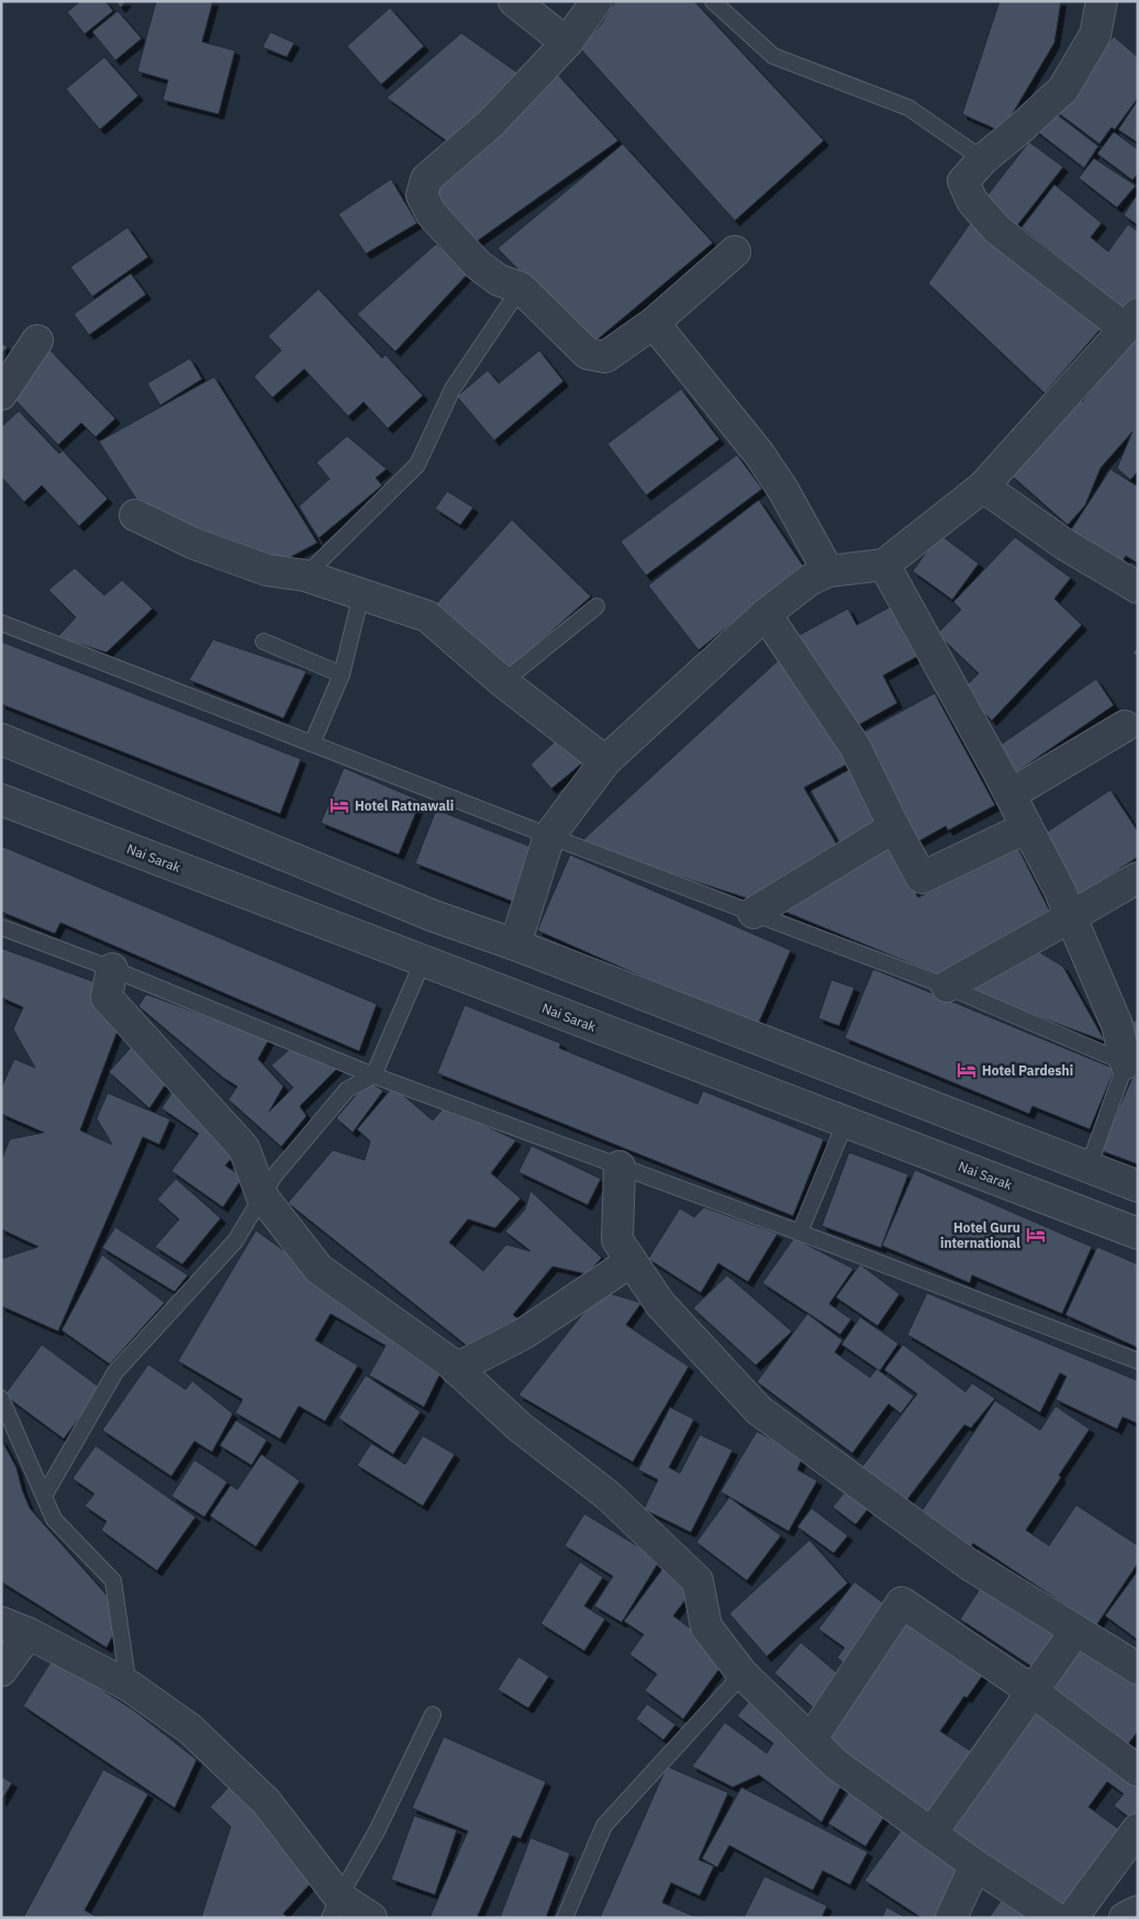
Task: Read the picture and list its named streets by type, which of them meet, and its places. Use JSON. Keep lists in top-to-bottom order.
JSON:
{
  "streets": {
    "street": ["Nai Sarak"]
  },
  "places": {
    "hotel": ["Hotel Ratnawali", "Hotel Pardeshi", "Hotel Guru international"]
  }
}
